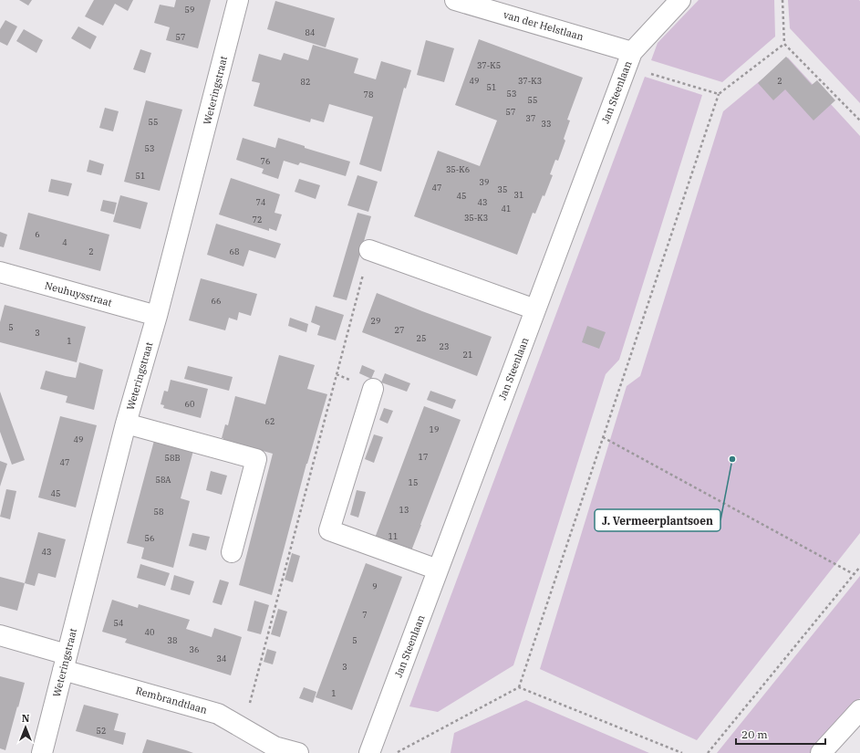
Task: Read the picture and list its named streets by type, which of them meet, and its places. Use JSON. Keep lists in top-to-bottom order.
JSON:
{
  "streets": {
    "street": [
      "van der Helstlaan",
      "Weteringstraat",
      "Jan Steenlaan",
      "Neuhuysstraat",
      "Rembrandtlaan"
    ]
  },
  "crossings": [
    ["van der Helstlaan", "Jan Steenlaan"],
    ["Weteringstraat", "Neuhuysstraat"],
    ["Weteringstraat", "Rembrandtlaan"]
  ],
  "places": ["J. Vermeerplantsoen"],
  "house_numbers": [
    "59",
    "84",
    "57",
    "37-K5",
    "49",
    "37-K3",
    "2",
    "82",
    "51",
    "53",
    "78",
    "55",
    "57",
    "37",
    "55",
    "33",
    "53",
    "76",
    "35-K6",
    "51",
    "39",
    "47",
    "35",
    "31",
    "45",
    "74",
    "43",
    "41",
    "35-K3",
    "72",
    "6",
    "4",
    "2",
    "68",
    "66",
    "29",
    "5",
    "27",
    "3",
    "25",
    "1",
    "23",
    "21",
    "60",
    "62",
    "19",
    "49",
    "17",
    "58B",
    "47",
    "58A",
    "15",
    "45",
    "13",
    "58",
    "11",
    "56",
    "43",
    "9",
    "7",
    "54",
    "40",
    "38",
    "5",
    "36",
    "34",
    "3",
    "1",
    "52"
  ],
  "scale_bar": "20 m",
  "north": "top"
}
